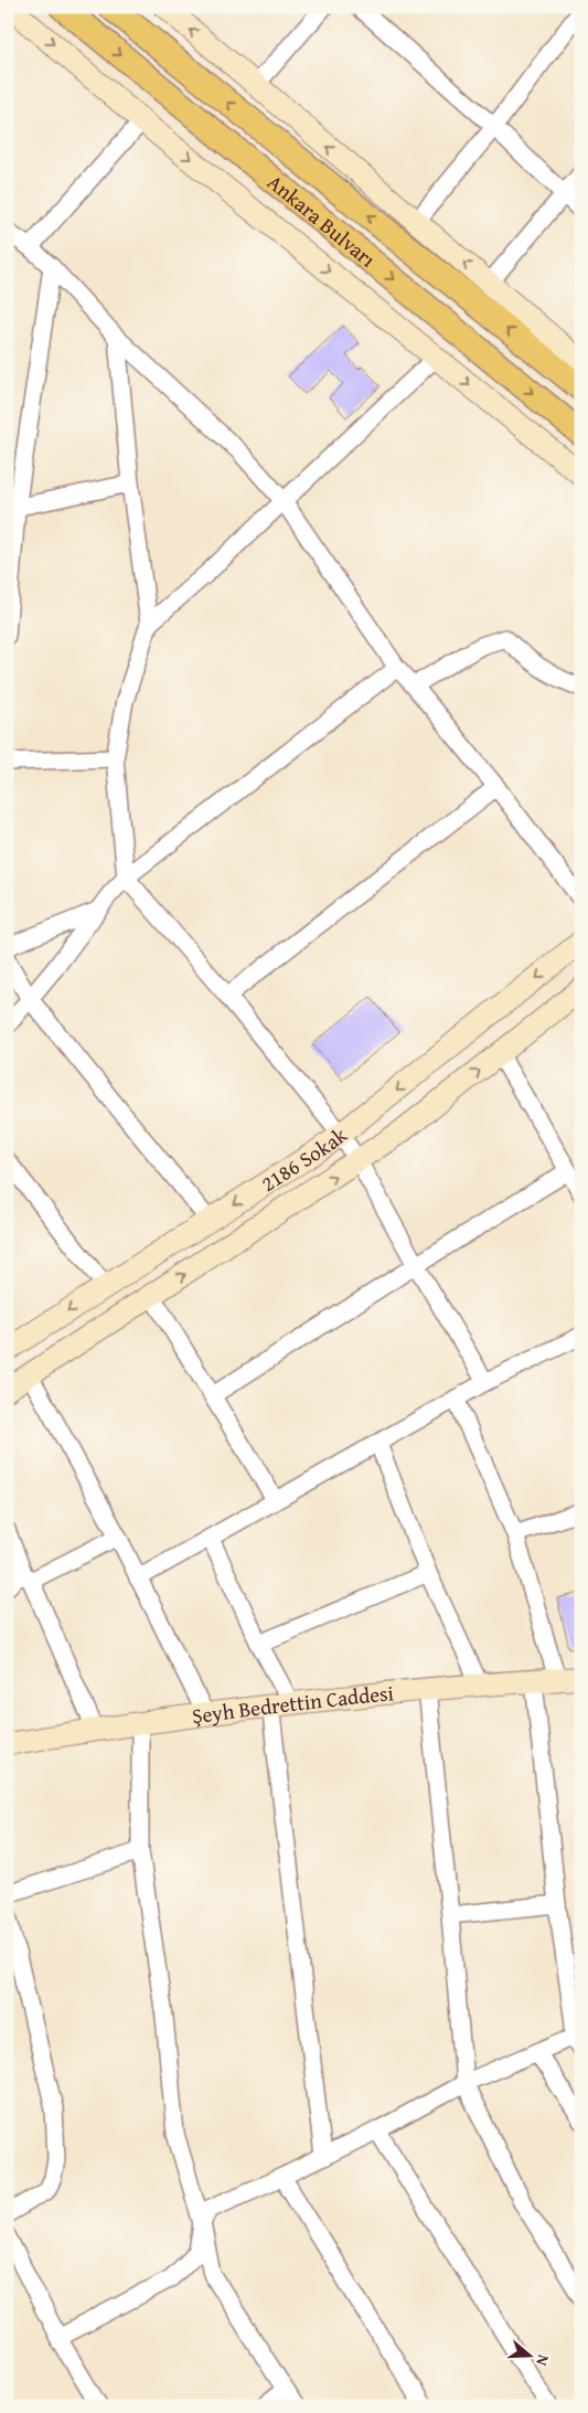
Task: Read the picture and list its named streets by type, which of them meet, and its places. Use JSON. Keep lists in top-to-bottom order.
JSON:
{
  "streets": {
    "main road": ["Ankara Bulvarı", "2186 Sokak", "Şeyh Bedrettin Caddesi"]
  },
  "north": "right"
}
